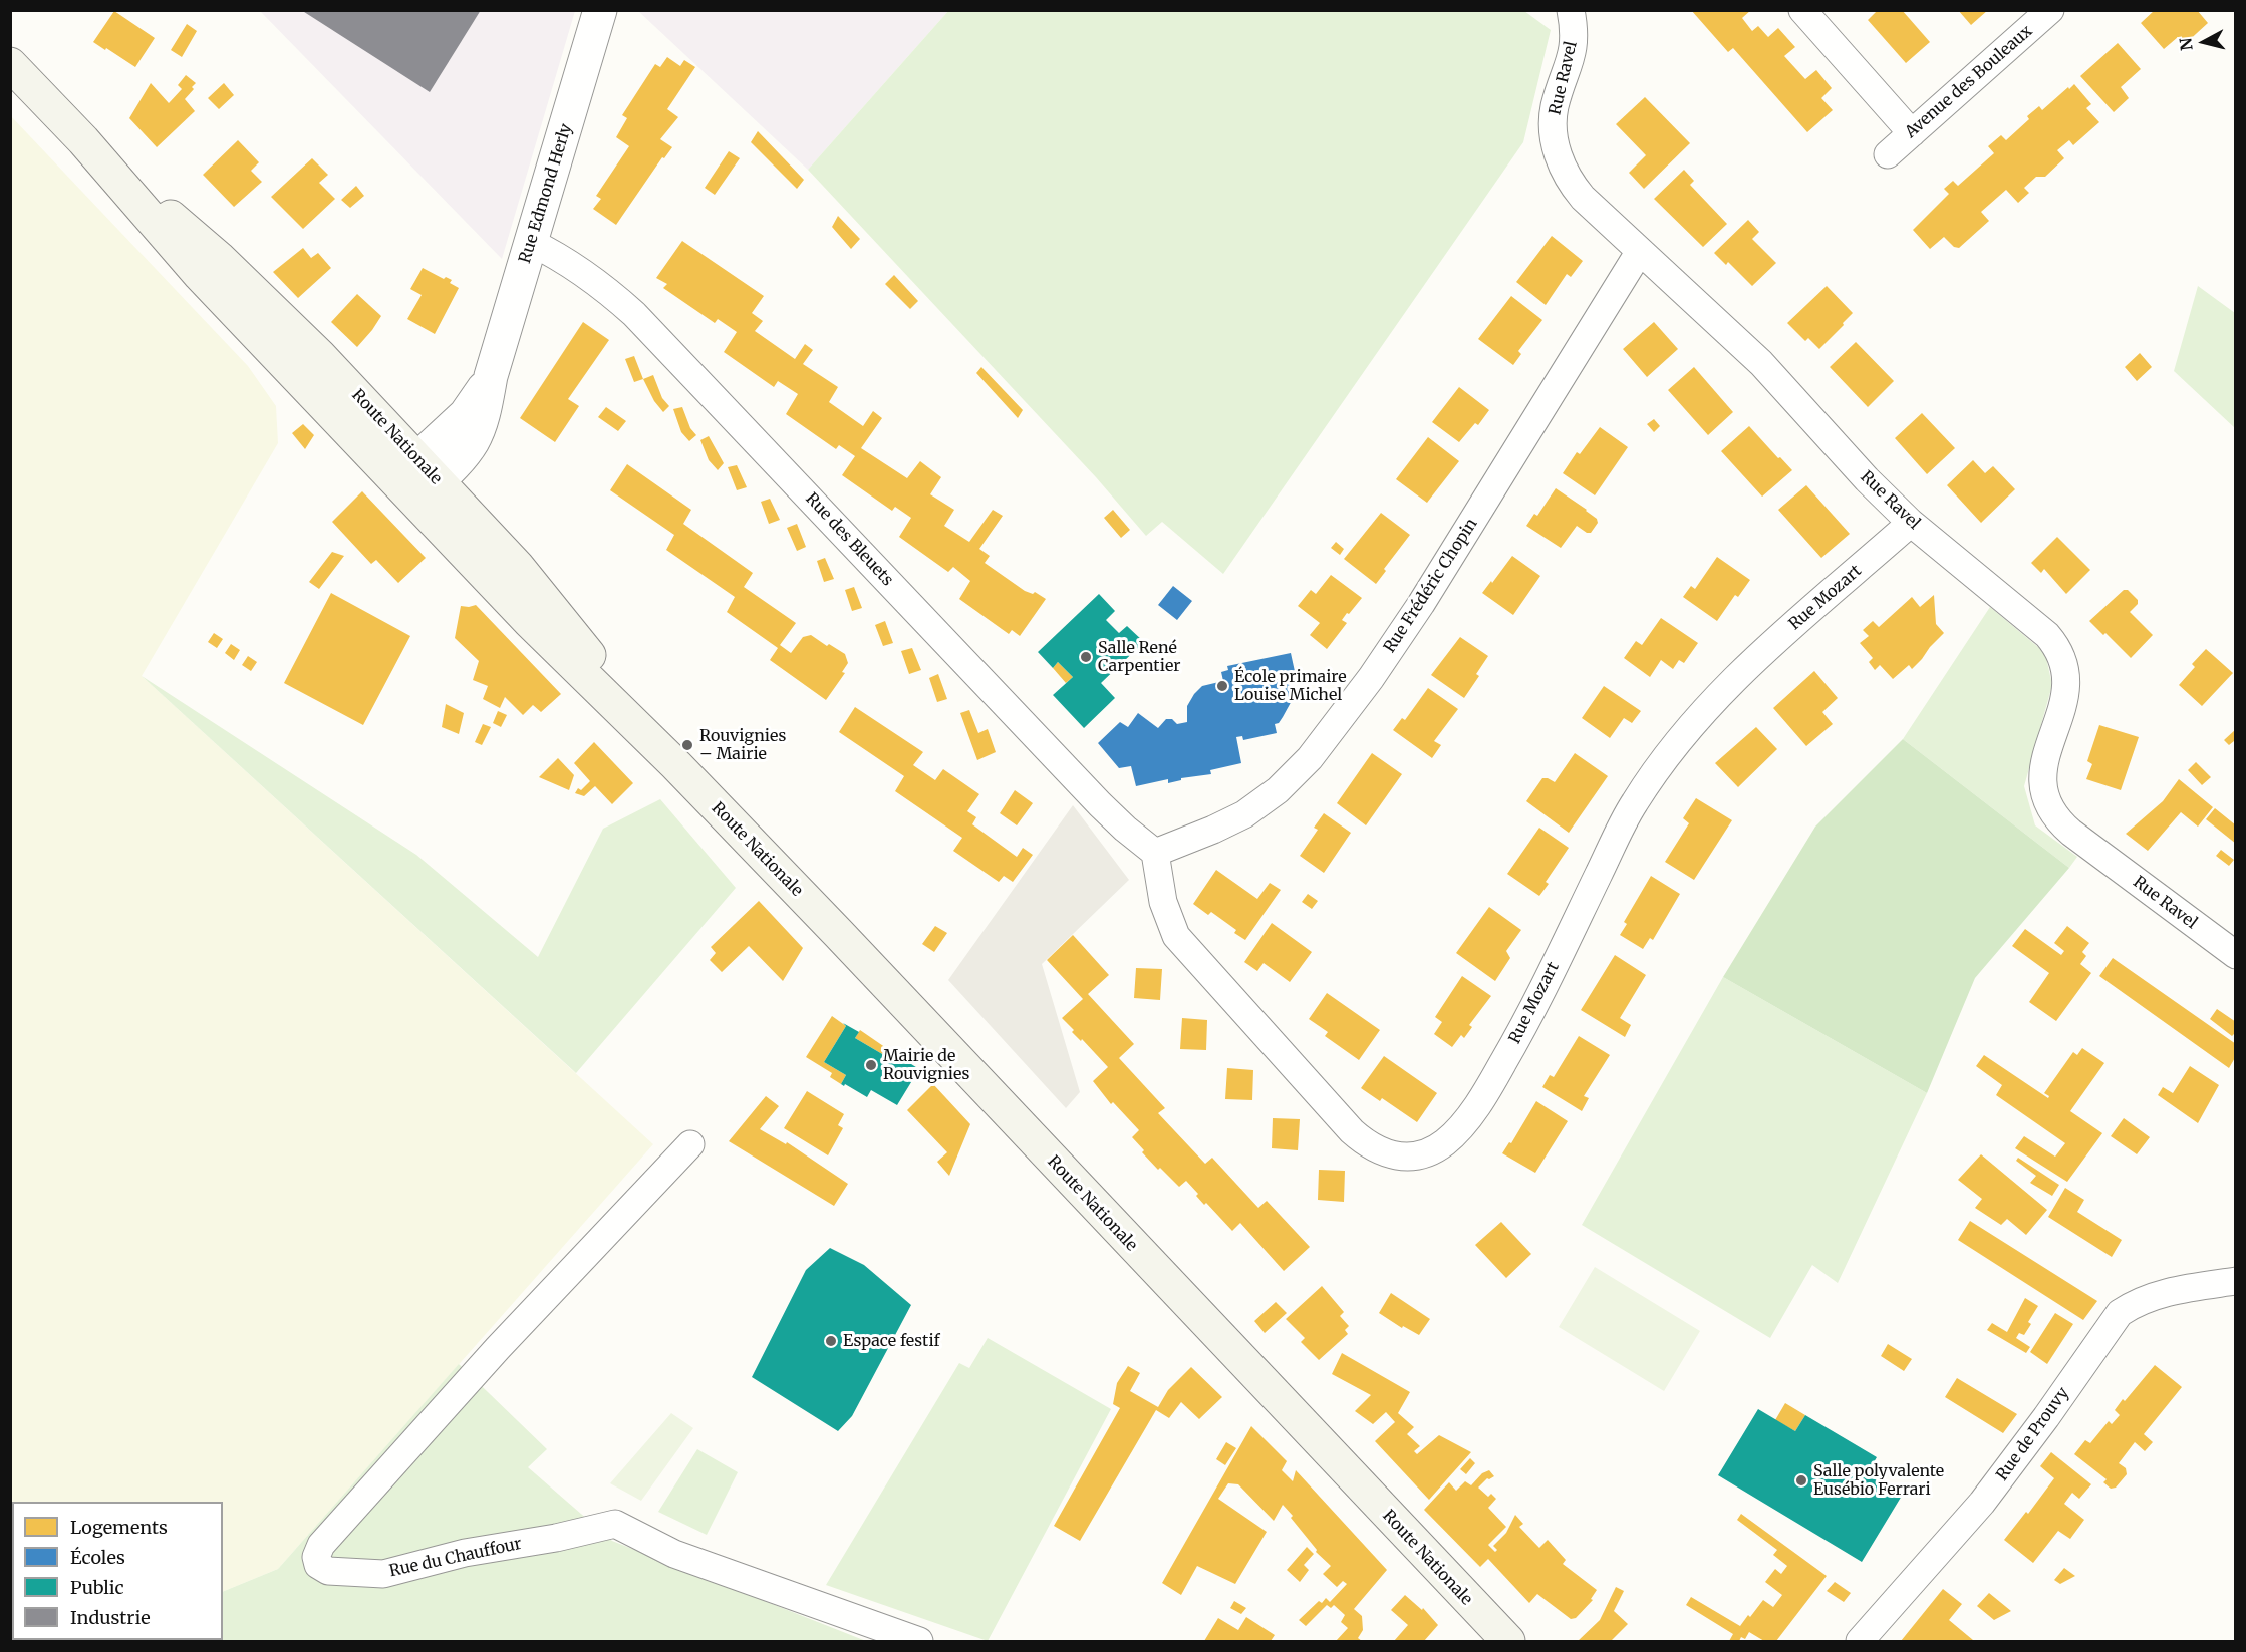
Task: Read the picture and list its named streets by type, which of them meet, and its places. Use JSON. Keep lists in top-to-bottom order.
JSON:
{
  "streets": {
    "main road": ["Route Nationale"],
    "street": [
      "Rue Ravel",
      "Avenue des Bouleaux",
      "Rue Edmond Herly",
      "Rue des Bleuets",
      "Rue Frédéric Chopin",
      "Rue Mozart",
      "Rue de Prouvy",
      "Rue du Chauffour"
    ]
  },
  "crossings": [
    ["Rue Ravel", "Rue Frédéric Chopin"],
    ["Rue Ravel", "Rue Mozart"],
    ["Rue Edmond Herly", "Route Nationale"],
    ["Rue Edmond Herly", "Rue des Bleuets"],
    ["Rue des Bleuets", "Rue Frédéric Chopin"],
    ["Rue des Bleuets", "Rue Mozart"],
    ["Rue Frédéric Chopin", "Rue Mozart"]
  ],
  "places": [
    "Salle René Carpentier",
    "École primaire Louise Michel",
    "Rouvignies – Mairie",
    "Mairie de Rouvignies",
    "Espace festif",
    "Salle polyvalente Eusébio Ferrari"
  ],
  "legend": [
    "Logements",
    "Écoles",
    "Public",
    "Industrie"
  ],
  "north": "left"
}
